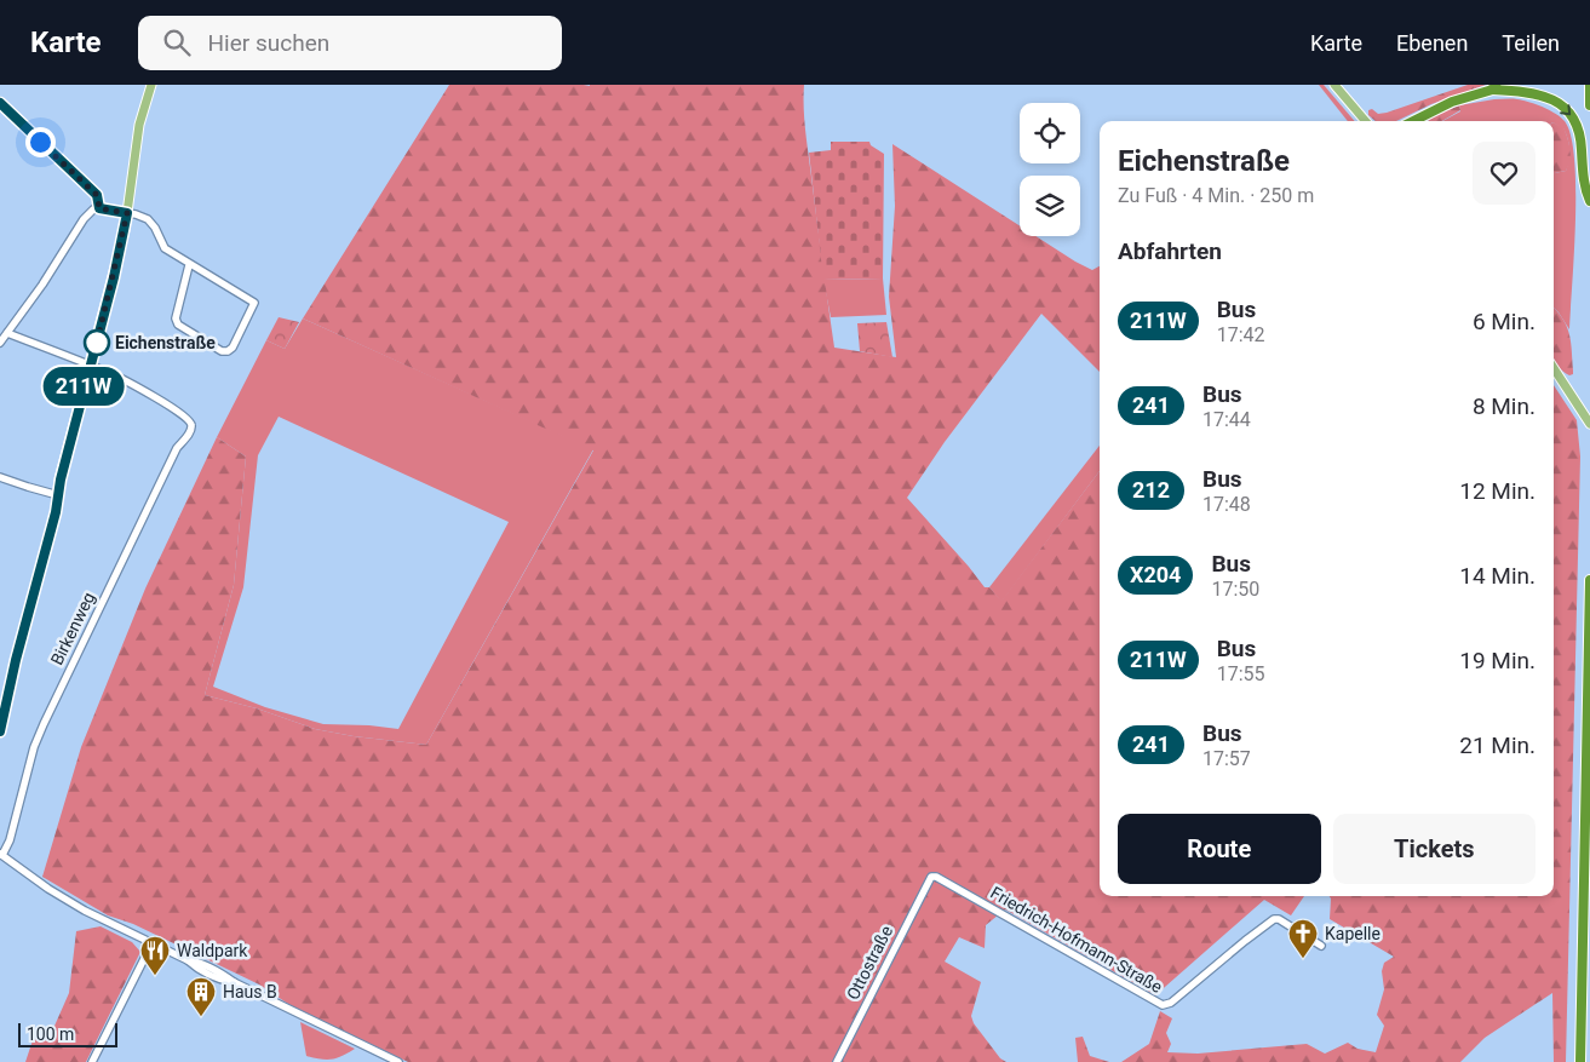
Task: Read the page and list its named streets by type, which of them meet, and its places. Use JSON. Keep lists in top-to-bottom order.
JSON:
{
  "streets": {
    "street": ["Birkenweg", "Friedrich-Hofmann-Straße", "Ottostraße"]
  },
  "crossings": [
    ["Friedrich-Hofmann-Straße", "Ottostraße"]
  ],
  "places": {
    "other": ["Eichenstraße"],
    "church": ["Kapelle"],
    "restaurant": ["Waldpark"],
    "building": ["Haus B"]
  },
  "lines": ["bus line 211W"],
  "scale_bar": "100 m",
  "page": {
    "header": "Karte",
    "search": "Hier suchen",
    "nav": ["Karte", "Ebenen", "Teilen"],
    "on_map": "211W",
    "heading": [
      ["Eichenstraße", "Zu Fuß · 4 Min. · 250 m"],
      "Abfahrten"
    ],
    "list": [
      {
        "mark": "211W",
        "name": "Bus",
        "note": "17:42",
        "value": "6 Min."
      },
      {
        "mark": "241",
        "name": "Bus",
        "note": "17:44",
        "value": "8 Min."
      },
      {
        "mark": "212",
        "name": "Bus",
        "note": "17:48",
        "value": "12 Min."
      },
      {
        "mark": "X204",
        "name": "Bus",
        "note": "17:50",
        "value": "14 Min."
      },
      {
        "mark": "211W",
        "name": "Bus",
        "note": "17:55",
        "value": "19 Min."
      },
      {
        "mark": "241",
        "name": "Bus",
        "note": "17:57",
        "value": "21 Min."
      }
    ],
    "buttons": ["Route", "Tickets"],
    "scale": "100 m"
  }
}
